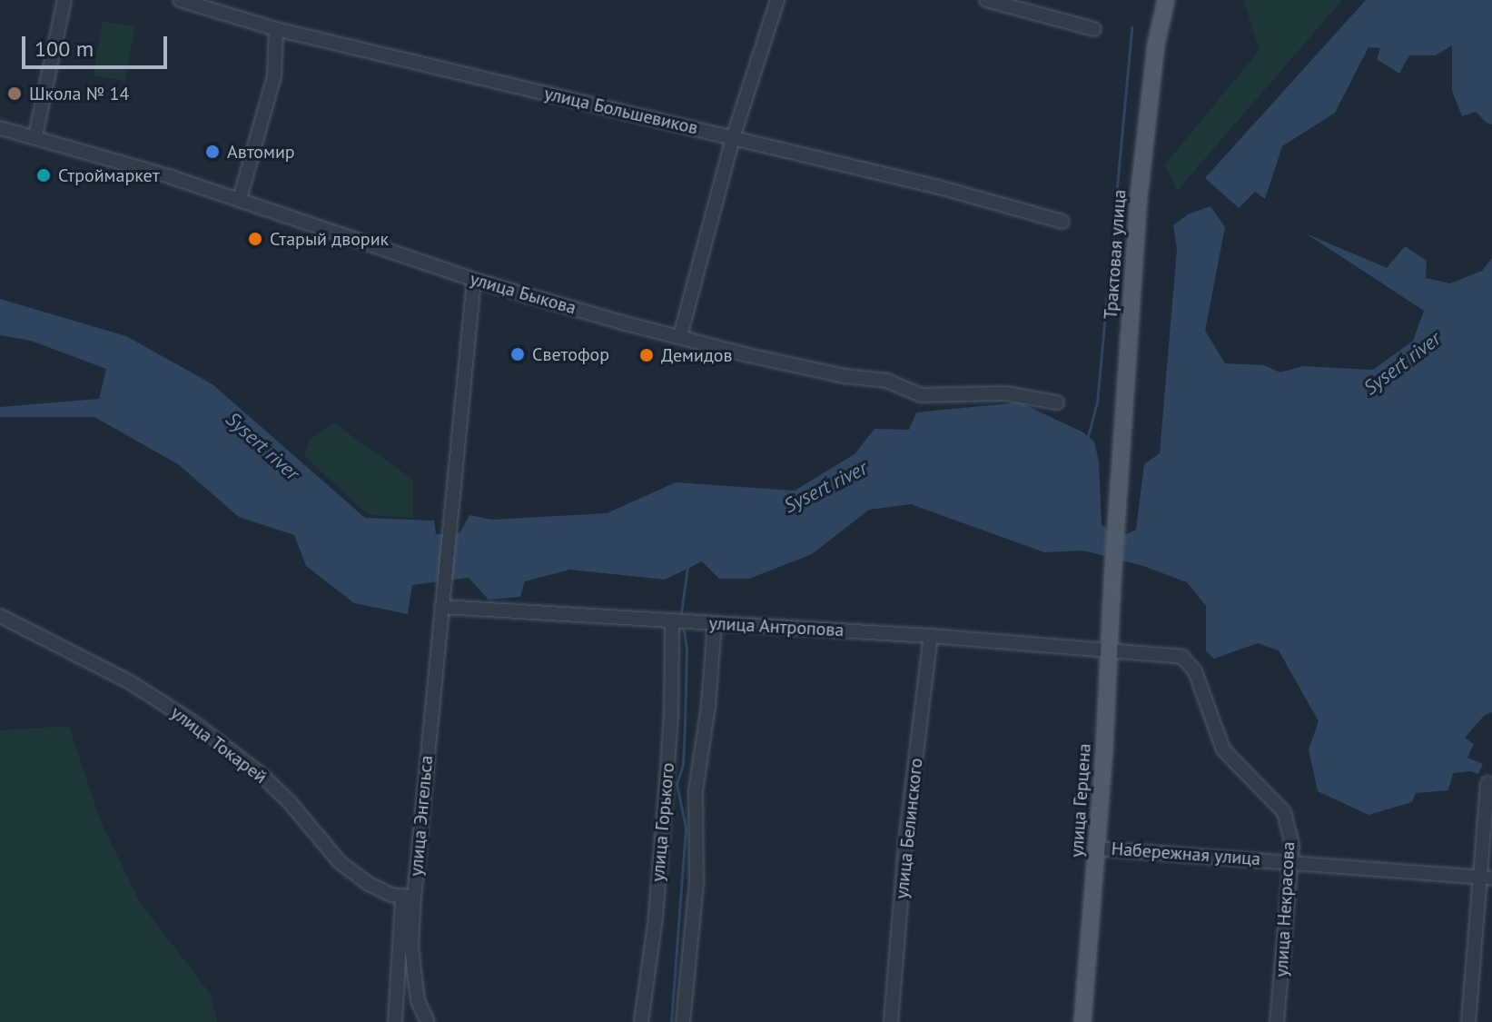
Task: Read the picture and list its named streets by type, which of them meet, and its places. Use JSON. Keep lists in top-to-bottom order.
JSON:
{
  "streets": {
    "main road": ["Трактовая улица", "улица Герцена"],
    "street": [
      "улица Большевиков",
      "улица Быкова",
      "улица Антропова",
      "улица Токарей",
      "улица Энгельса",
      "улица Горького",
      "улица Белинского",
      "Набережная улица",
      "улица Некрасова"
    ]
  },
  "crossings": [
    ["Трактовая улица", "улица Герцена"],
    ["улица Быкова", "улица Энгельса"],
    ["улица Антропова", "улица Герцена"],
    ["улица Антропова", "улица Энгельса"],
    ["улица Антропова", "улица Горького"],
    ["улица Антропова", "улица Белинского"],
    ["улица Антропова", "улица Некрасова"],
    ["улица Токарей", "улица Энгельса"],
    ["улица Герцена", "Набережная улица"],
    ["Набережная улица", "улица Некрасова"]
  ],
  "water": ["Sysert river"],
  "places": [
    "Школа № 14",
    "Автомир",
    "Строймаркет",
    "Старый дворик",
    "Светофор",
    "Демидов"
  ],
  "scale_bar": "100 m"
}
